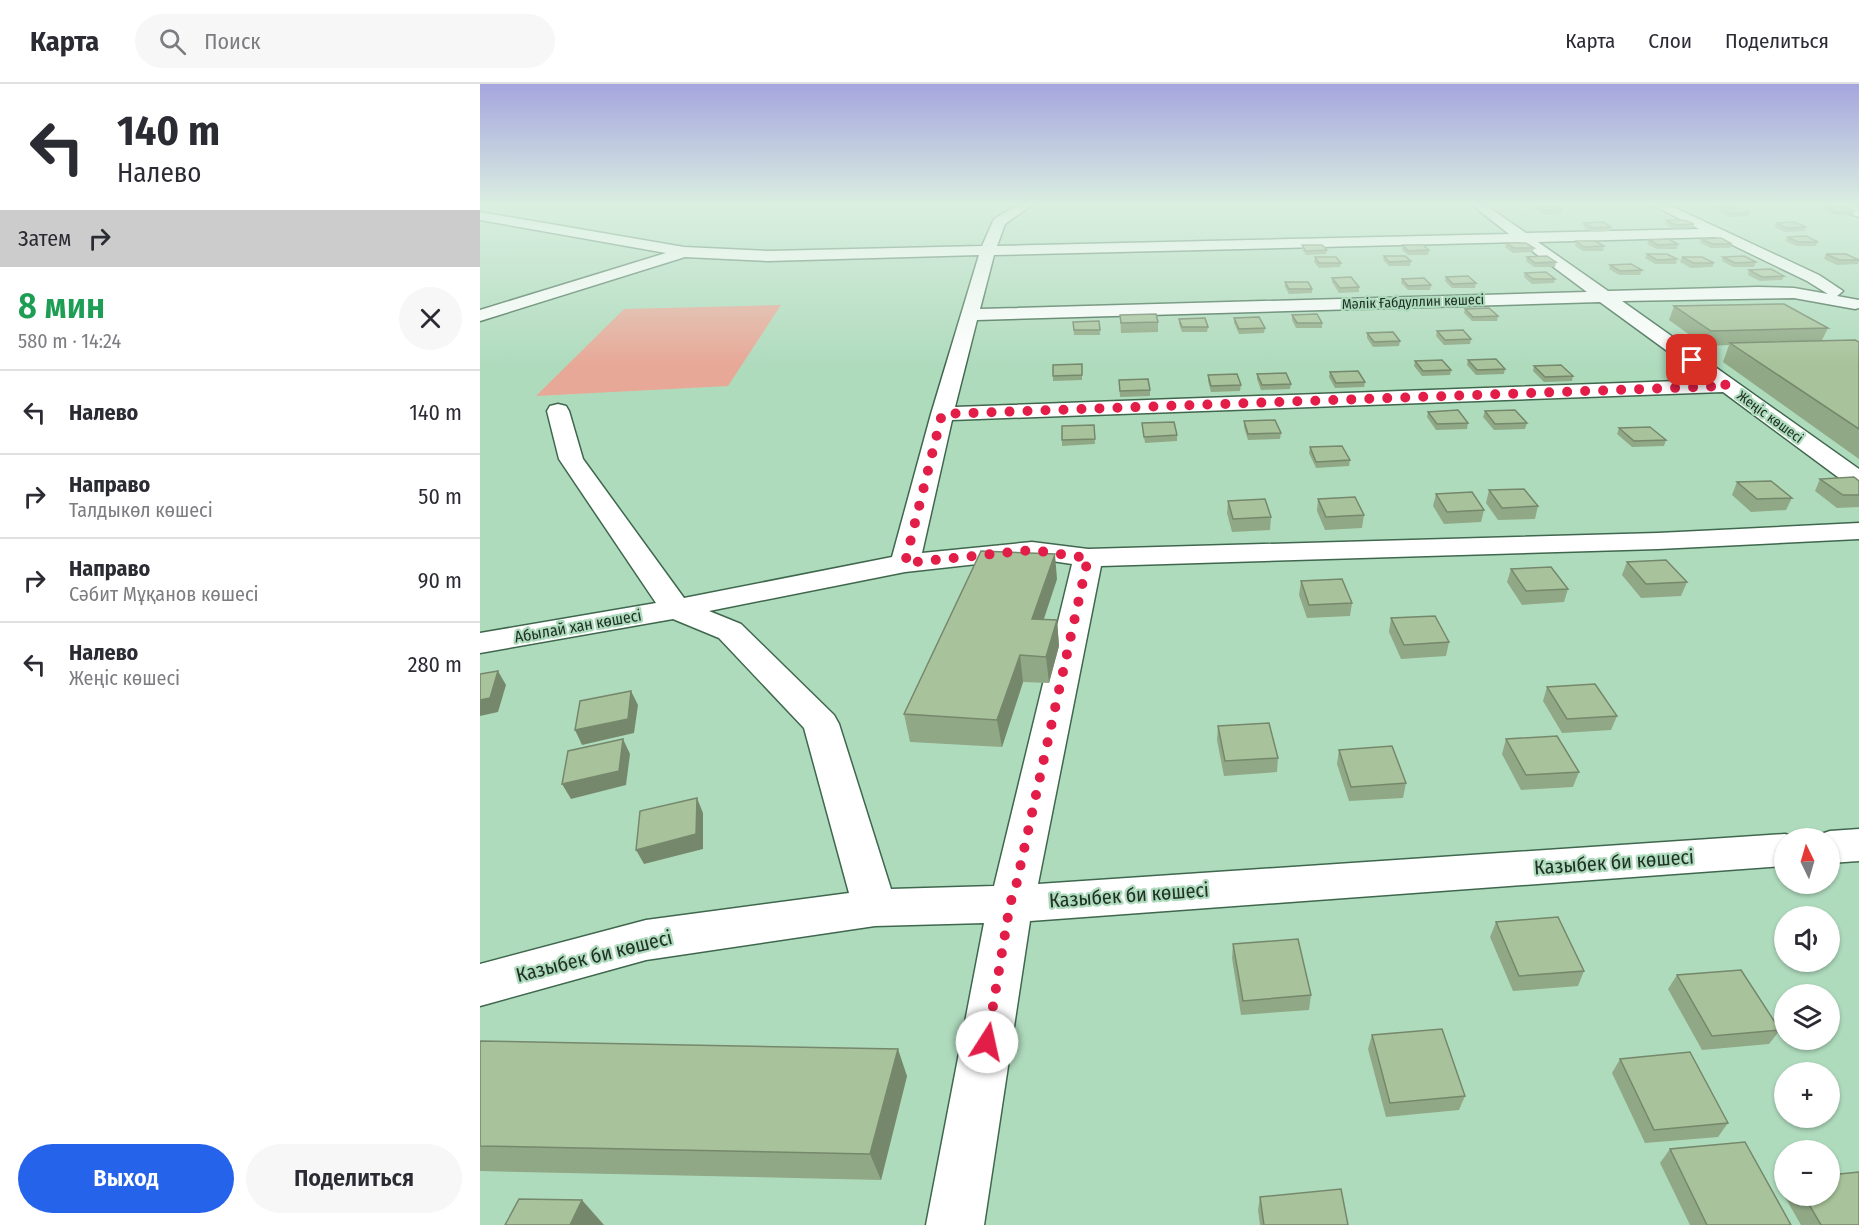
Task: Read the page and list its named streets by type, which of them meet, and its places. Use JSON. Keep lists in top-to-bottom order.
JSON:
{
  "streets": {
    "street": [
      "Мәлік Ғабдуллин көшесі",
      "Жеңіс көшесі",
      "Абылай хан көшесі",
      "Казыбек би көшесі"
    ]
  },
  "crossings": [
    ["Мәлік Ғабдуллин көшесі", "Жеңіс көшесі"]
  ],
  "north": "top",
  "page": {
    "header": "Карта",
    "search": "Поиск",
    "nav": ["Карта", "Слои", "Поделиться"],
    "turn": ["140 m", "Налево"],
    "then": "Затем",
    "heading": ["8 мин", "580 m · 14:24"],
    "list": [
      {
        "name": "Налево",
        "value": "140 m"
      },
      {
        "name": "Направо",
        "note": "Талдыкөл көшесі",
        "value": "50 m"
      },
      {
        "name": "Направо",
        "note": "Сәбит Мұқанов көшесі",
        "value": "90 m"
      },
      {
        "name": "Налево",
        "note": "Жеңіс көшесі",
        "value": "280 m"
      }
    ],
    "map_buttons": ["+", "−"],
    "buttons": ["Выход", "Поделиться"]
  }
}
